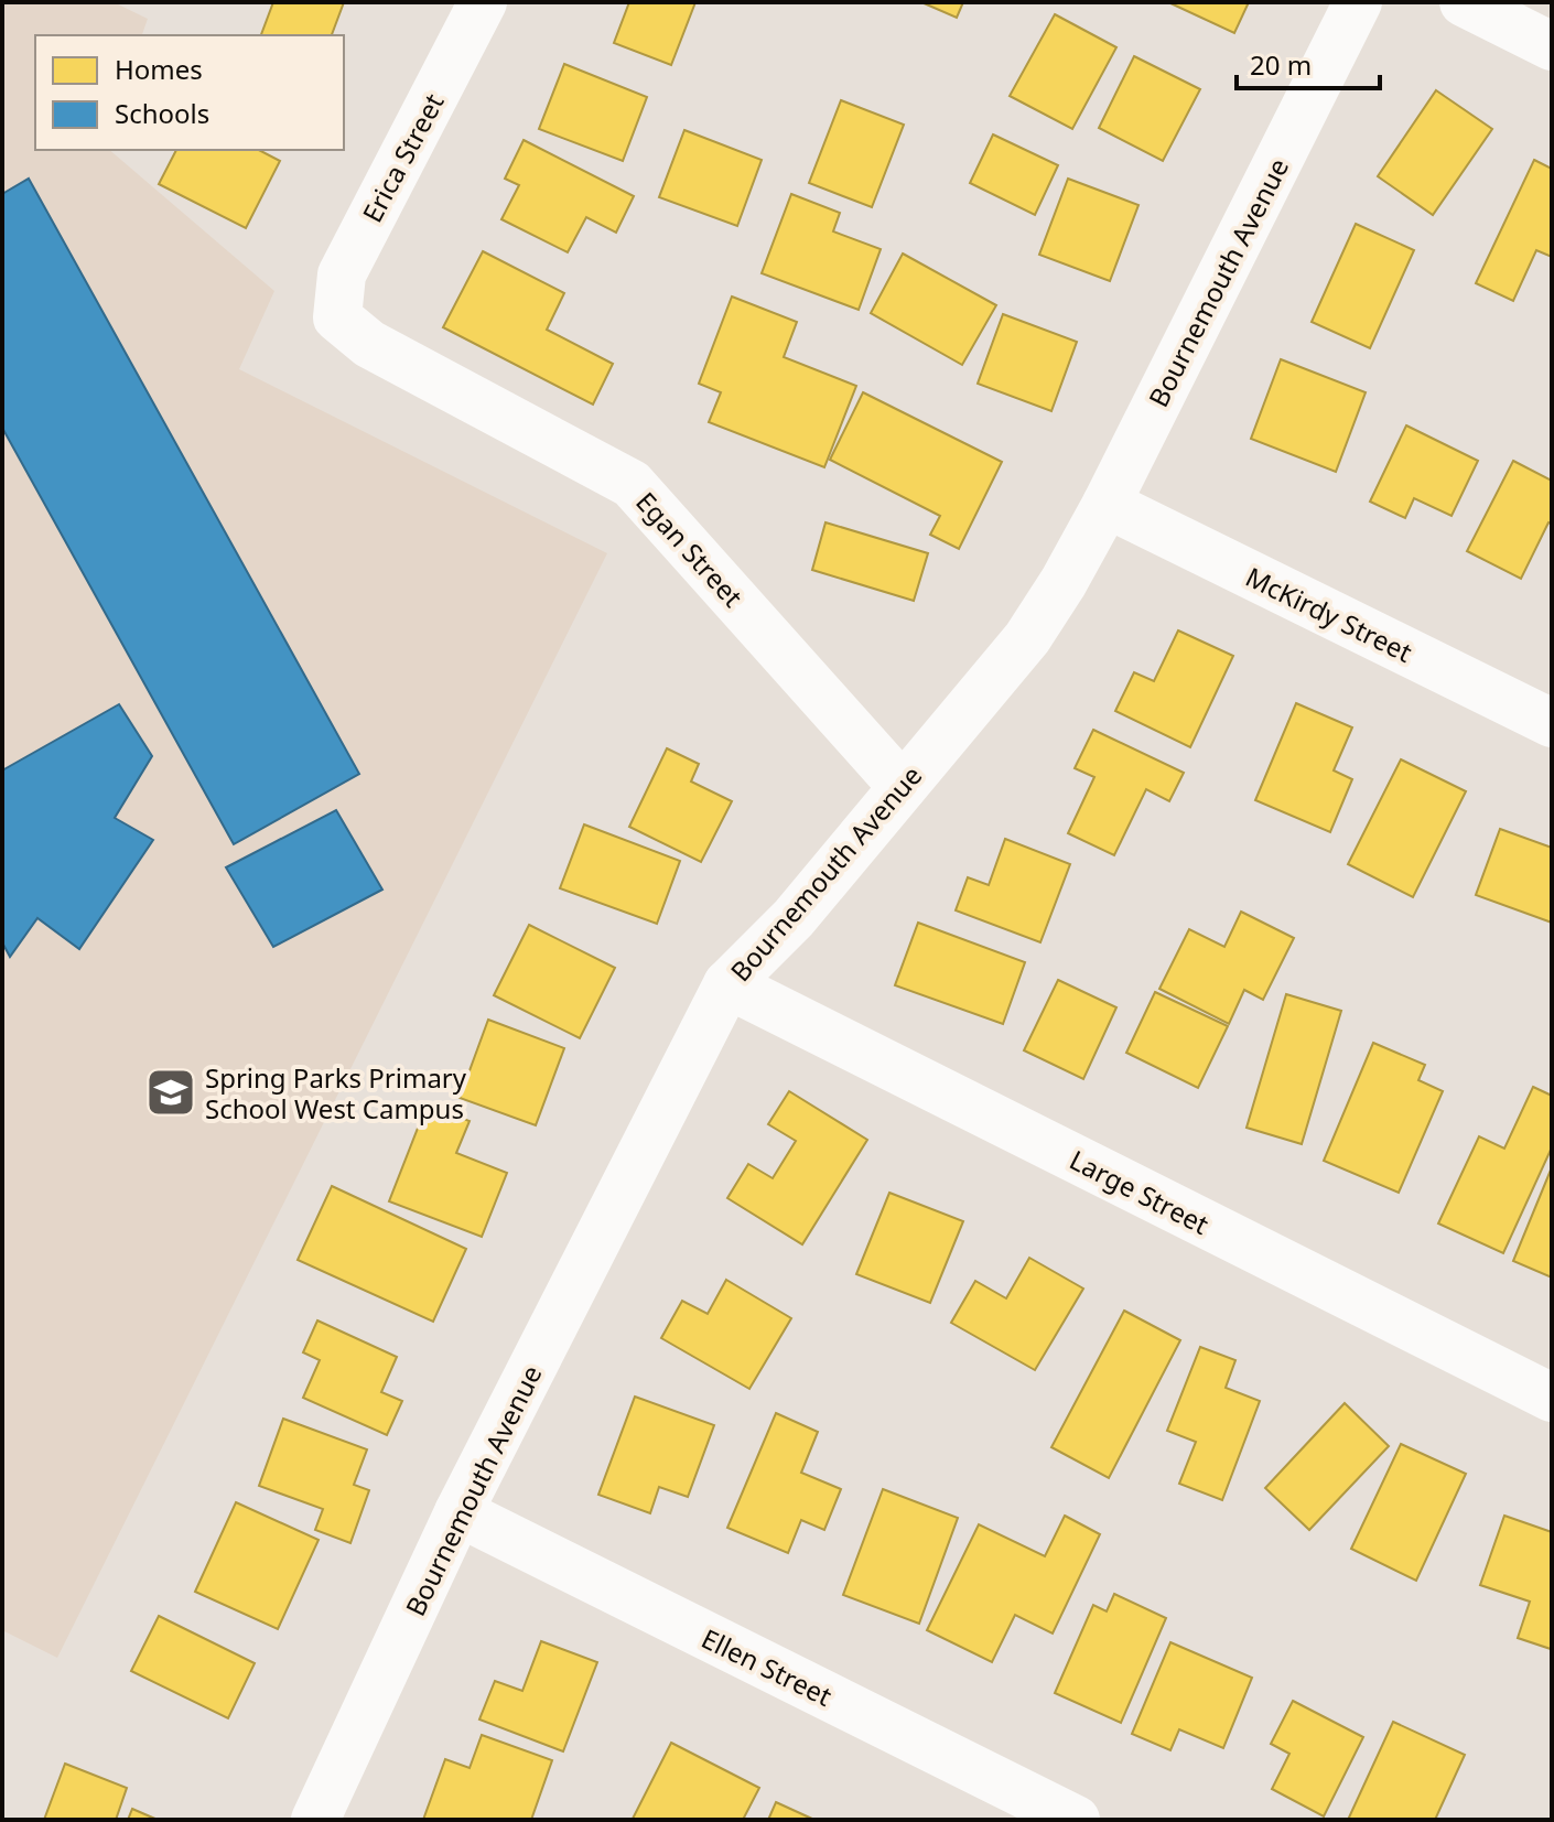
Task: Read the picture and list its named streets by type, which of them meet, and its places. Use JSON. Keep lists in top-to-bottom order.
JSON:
{
  "streets": {
    "street": [
      "Erica Street",
      "Bournemouth Avenue",
      "Egan Street",
      "McKirdy Street",
      "Large Street",
      "Ellen Street"
    ]
  },
  "crossings": [
    ["Erica Street", "Egan Street"],
    ["Bournemouth Avenue", "Egan Street"],
    ["Bournemouth Avenue", "McKirdy Street"],
    ["Bournemouth Avenue", "Large Street"],
    ["Bournemouth Avenue", "Ellen Street"]
  ],
  "places": {
    "school or university": ["Spring Parks Primary School West Campus"]
  },
  "legend": ["Homes", "Schools"],
  "scale_bar": "20 m"
}
